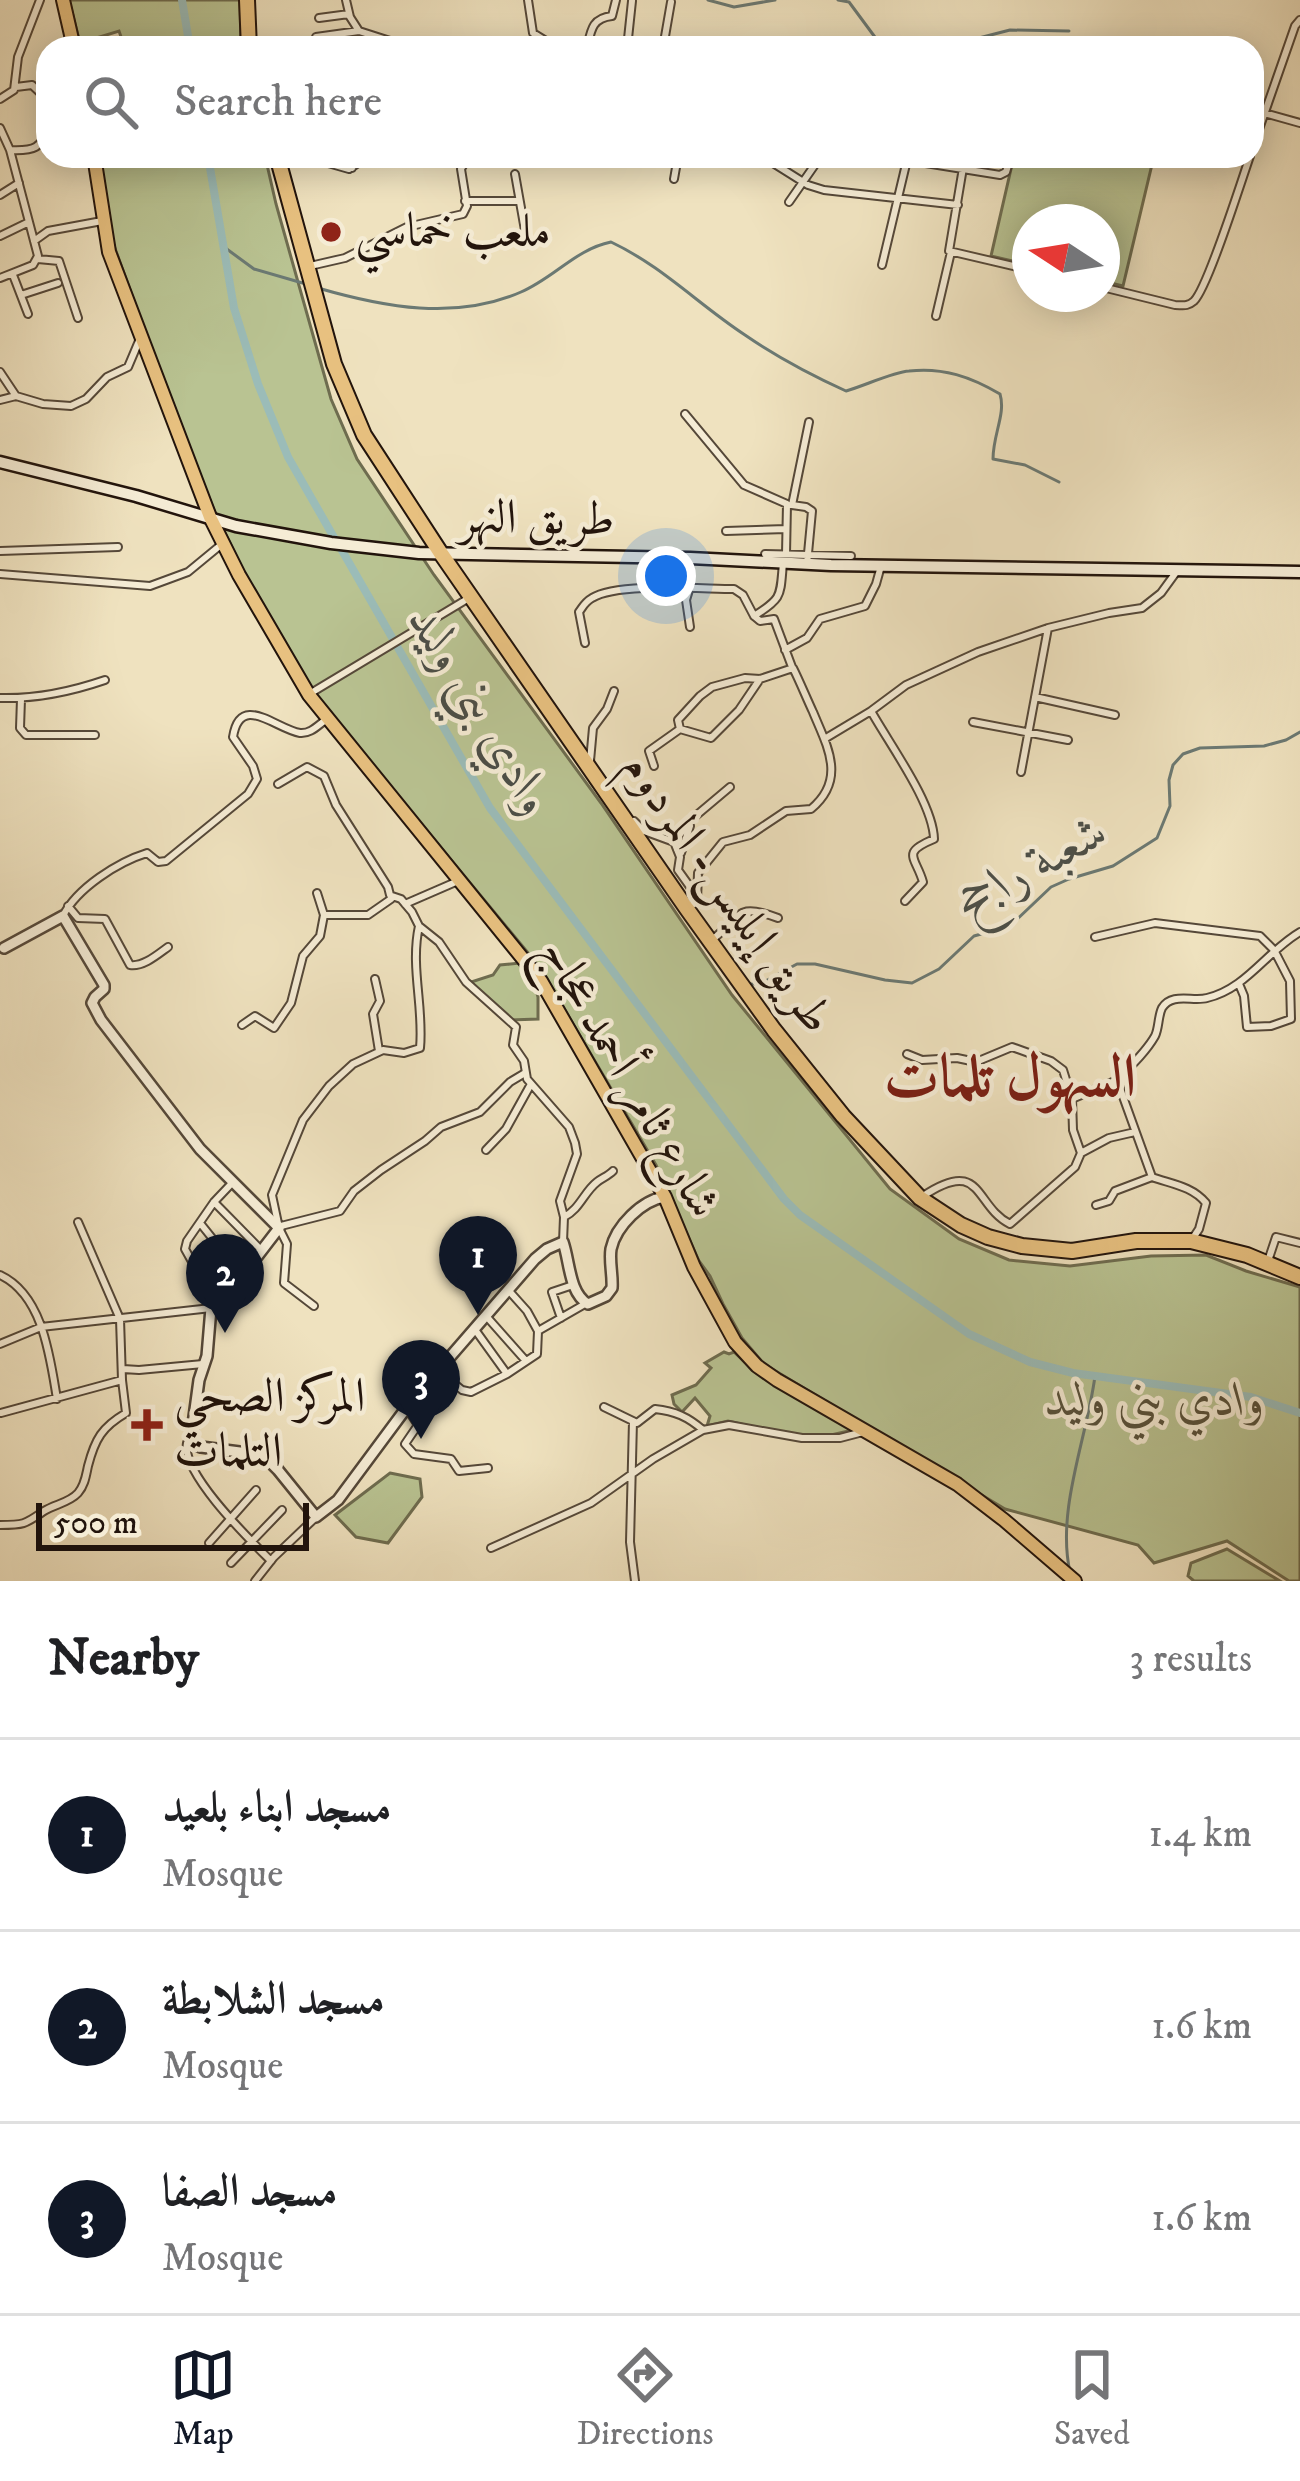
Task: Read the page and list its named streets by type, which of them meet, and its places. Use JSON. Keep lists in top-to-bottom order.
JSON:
{
  "streets": {
    "highway": ["طريق إيليس- المردوم"],
    "main road": ["طريق النهر", "شارع ثامر أحمد عجاج"]
  },
  "crossings": [
    ["طريق النهر", "طريق إيليس- المردوم"],
    ["طريق النهر", "شارع ثامر أحمد عجاج"]
  ],
  "districts": ["السهول تلمات"],
  "water": ["وادي بني وليد", "شعبة راجح"],
  "parks": ["وادي بني وليد"],
  "places": {
    "other": ["ملعب خماسي"],
    "health": ["المركز الصحي التلمات"]
  },
  "scale_bar": "500 m",
  "north": "left",
  "page": {
    "search": "Search here",
    "pins": ["1", "2", "3"],
    "scale": "500 m",
    "heading": ["Nearby", "3 results"],
    "list": [
      {
        "mark": "1",
        "name": "مسجد ابناء بلعيد",
        "note": "Mosque",
        "value": "1.4 km"
      },
      {
        "mark": "2",
        "name": "مسجد الشلابطة",
        "note": "Mosque",
        "value": "1.6 km"
      },
      {
        "mark": "3",
        "name": "مسجد الصفا",
        "note": "Mosque",
        "value": "1.6 km"
      }
    ],
    "nav": ["Map", "Directions", "Saved"]
  }
}
